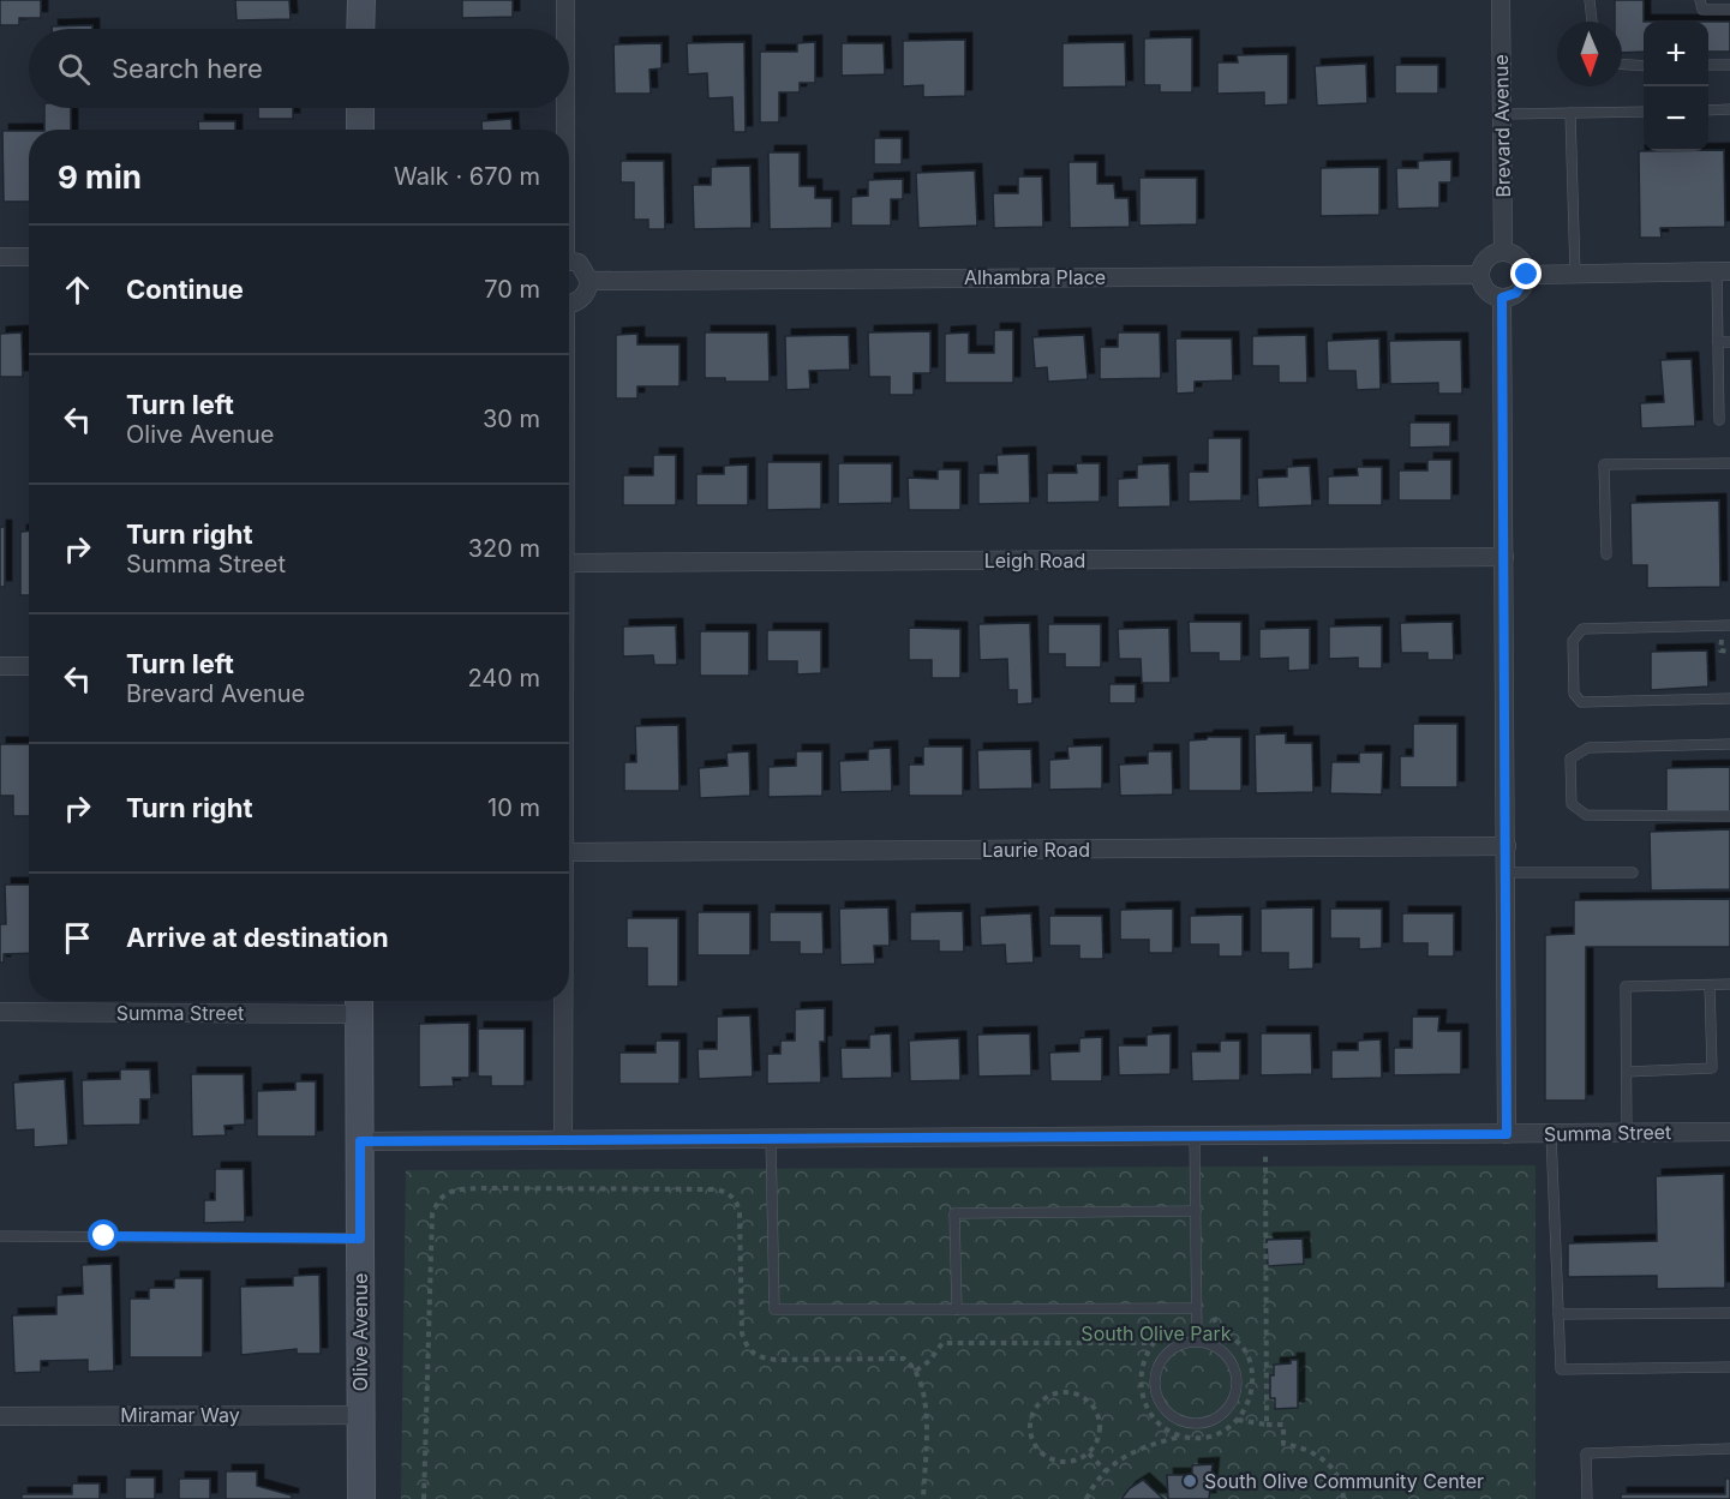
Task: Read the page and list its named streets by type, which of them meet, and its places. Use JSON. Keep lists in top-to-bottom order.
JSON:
{
  "streets": {
    "street": [
      "Brevard Avenue",
      "Alhambra Place",
      "Leigh Road",
      "Laurie Road",
      "Summa Street",
      "Olive Avenue",
      "Miramar Way"
    ]
  },
  "crossings": [
    ["Brevard Avenue", "Alhambra Place"],
    ["Summa Street", "Olive Avenue"],
    ["Olive Avenue", "Miramar Way"]
  ],
  "parks": ["South Olive Park"],
  "places": ["South Olive Community Center"],
  "north": "bottom",
  "page": {
    "map_buttons": ["+", "−"],
    "search": "Search here",
    "heading": ["9 min", "Walk · 670 m"],
    "list": [
      ["Continue", "70 m"],
      ["Turn left", "Olive Avenue", "30 m"],
      ["Turn right", "Summa Street", "320 m"],
      ["Turn left", "Brevard Avenue", "240 m"],
      ["Turn right", "10 m"],
      "Arrive at destination"
    ]
  }
}
